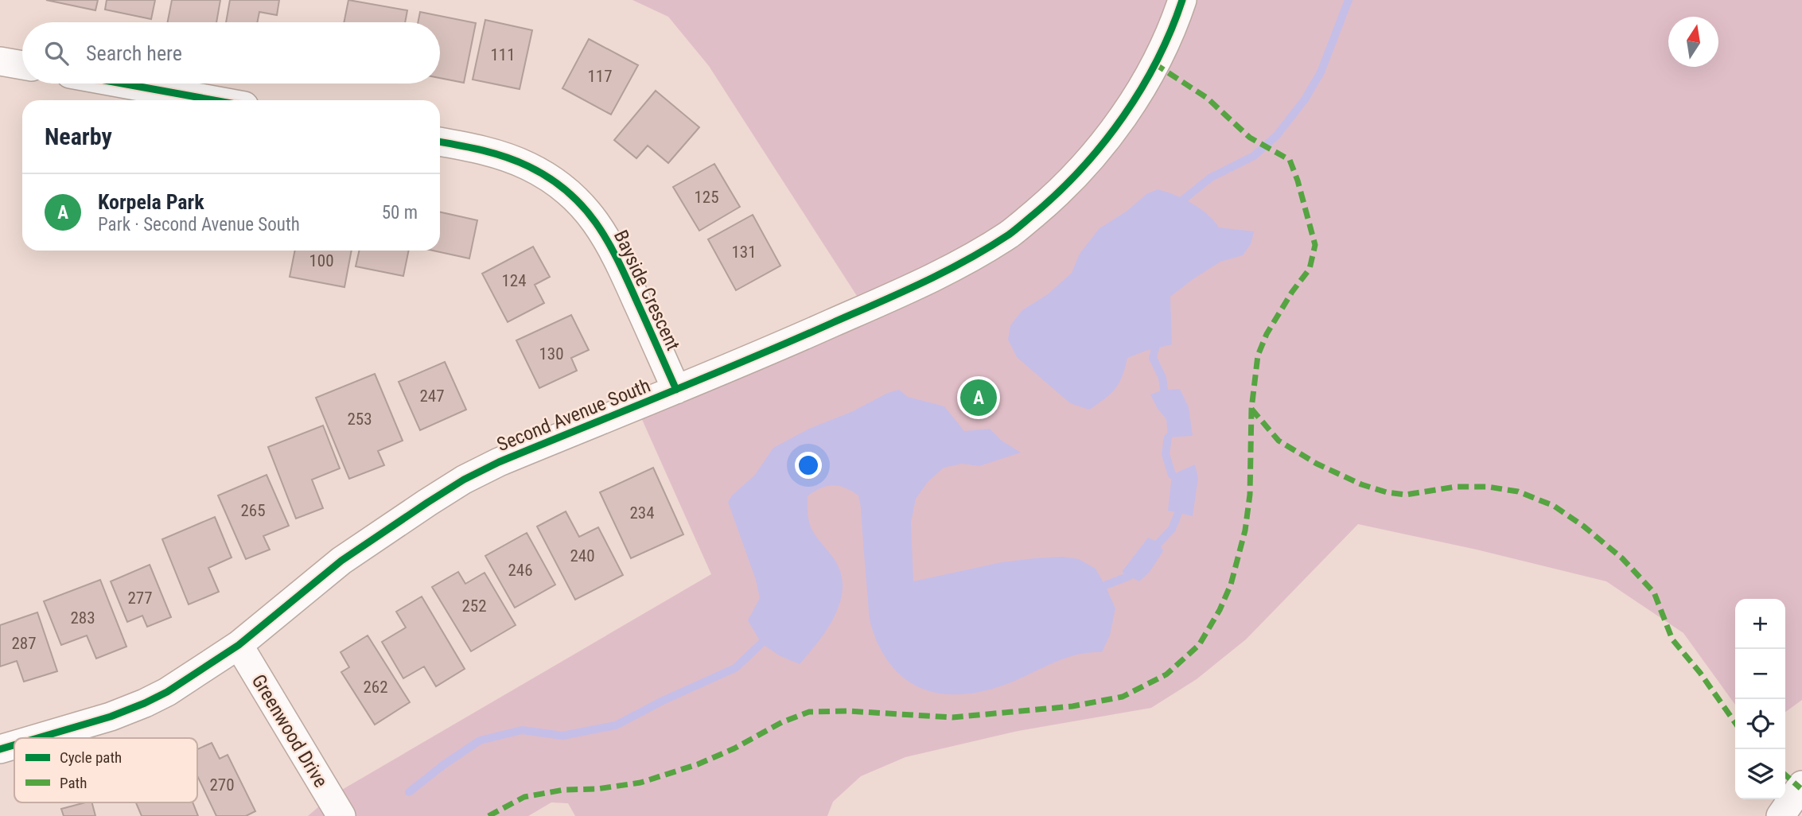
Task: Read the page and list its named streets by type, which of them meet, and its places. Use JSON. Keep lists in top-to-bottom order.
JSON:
{
  "streets": {
    "street": ["Bayside Crescent", "Second Avenue South", "Greenwood Drive"]
  },
  "crossings": [
    ["Bayside Crescent", "Second Avenue South"],
    ["Second Avenue South", "Greenwood Drive"]
  ],
  "house_numbers": [
    "111",
    "117",
    "125",
    "131",
    "100",
    "124",
    "130",
    "247",
    "253",
    "265",
    "234",
    "240",
    "246",
    "277",
    "252",
    "283",
    "287",
    "262",
    "270"
  ],
  "legend": ["Cycle path", "Path"],
  "north": "top",
  "page": {
    "search": "Search here",
    "heading": "Nearby",
    "list": [
      {
        "mark": "A",
        "name": "Korpela Park",
        "note": "Park · Second Avenue South",
        "value": "50 m"
      }
    ],
    "pins": "A",
    "map_buttons": ["+", "−"]
  }
}
